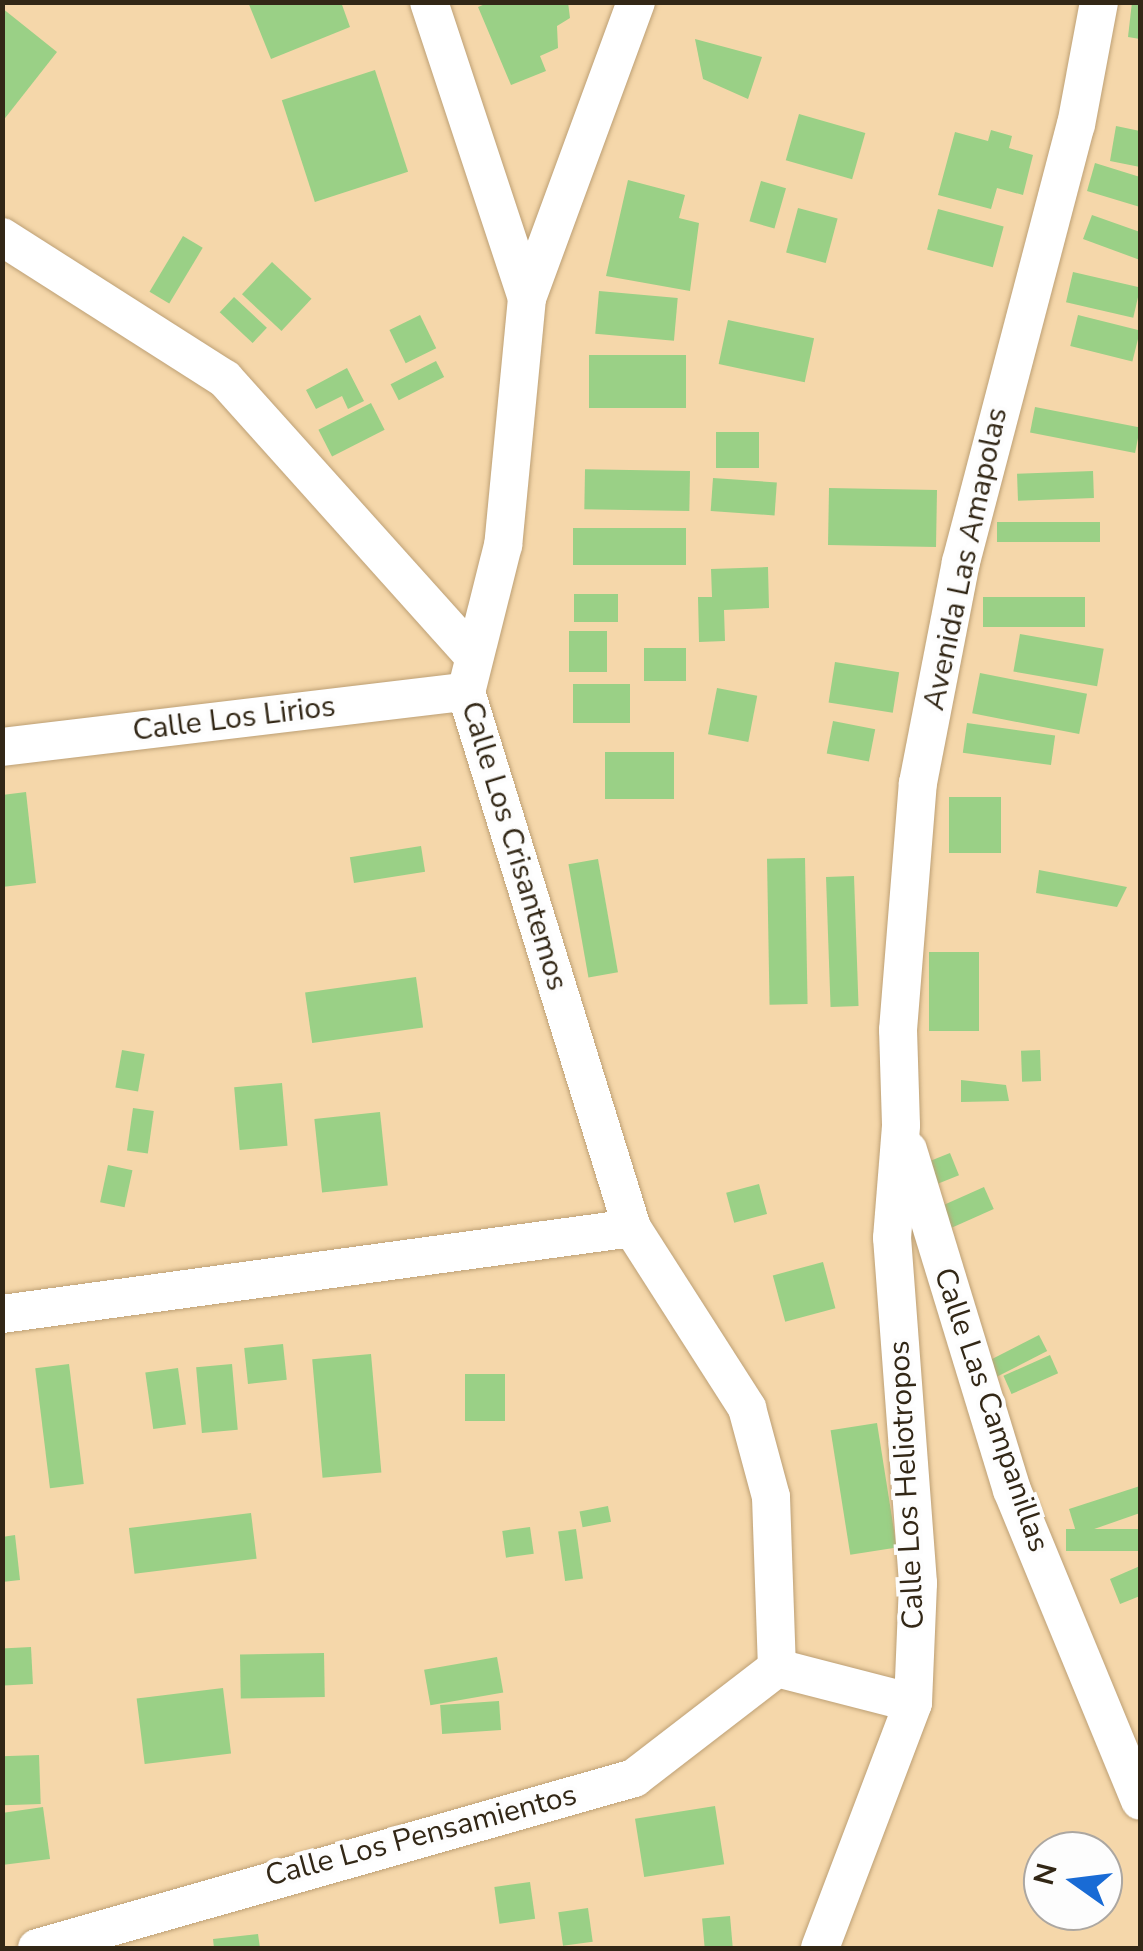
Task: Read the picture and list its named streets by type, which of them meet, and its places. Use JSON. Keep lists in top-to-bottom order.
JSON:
{
  "streets": {
    "street": [
      "Avenida Las Amapolas",
      "Calle Los Lirios",
      "Calle Los Crisantemos",
      "Calle Las Campanillas",
      "Calle Los Heliotropos",
      "Calle Los Pensamientos"
    ]
  },
  "crossings": [
    ["Avenida Las Amapolas", "Calle Las Campanillas"],
    ["Avenida Las Amapolas", "Calle Los Heliotropos"],
    ["Calle Los Lirios", "Calle Los Crisantemos"],
    ["Calle Los Crisantemos", "Calle Los Pensamientos"],
    ["Calle Las Campanillas", "Calle Los Heliotropos"]
  ],
  "north": "left"
}
